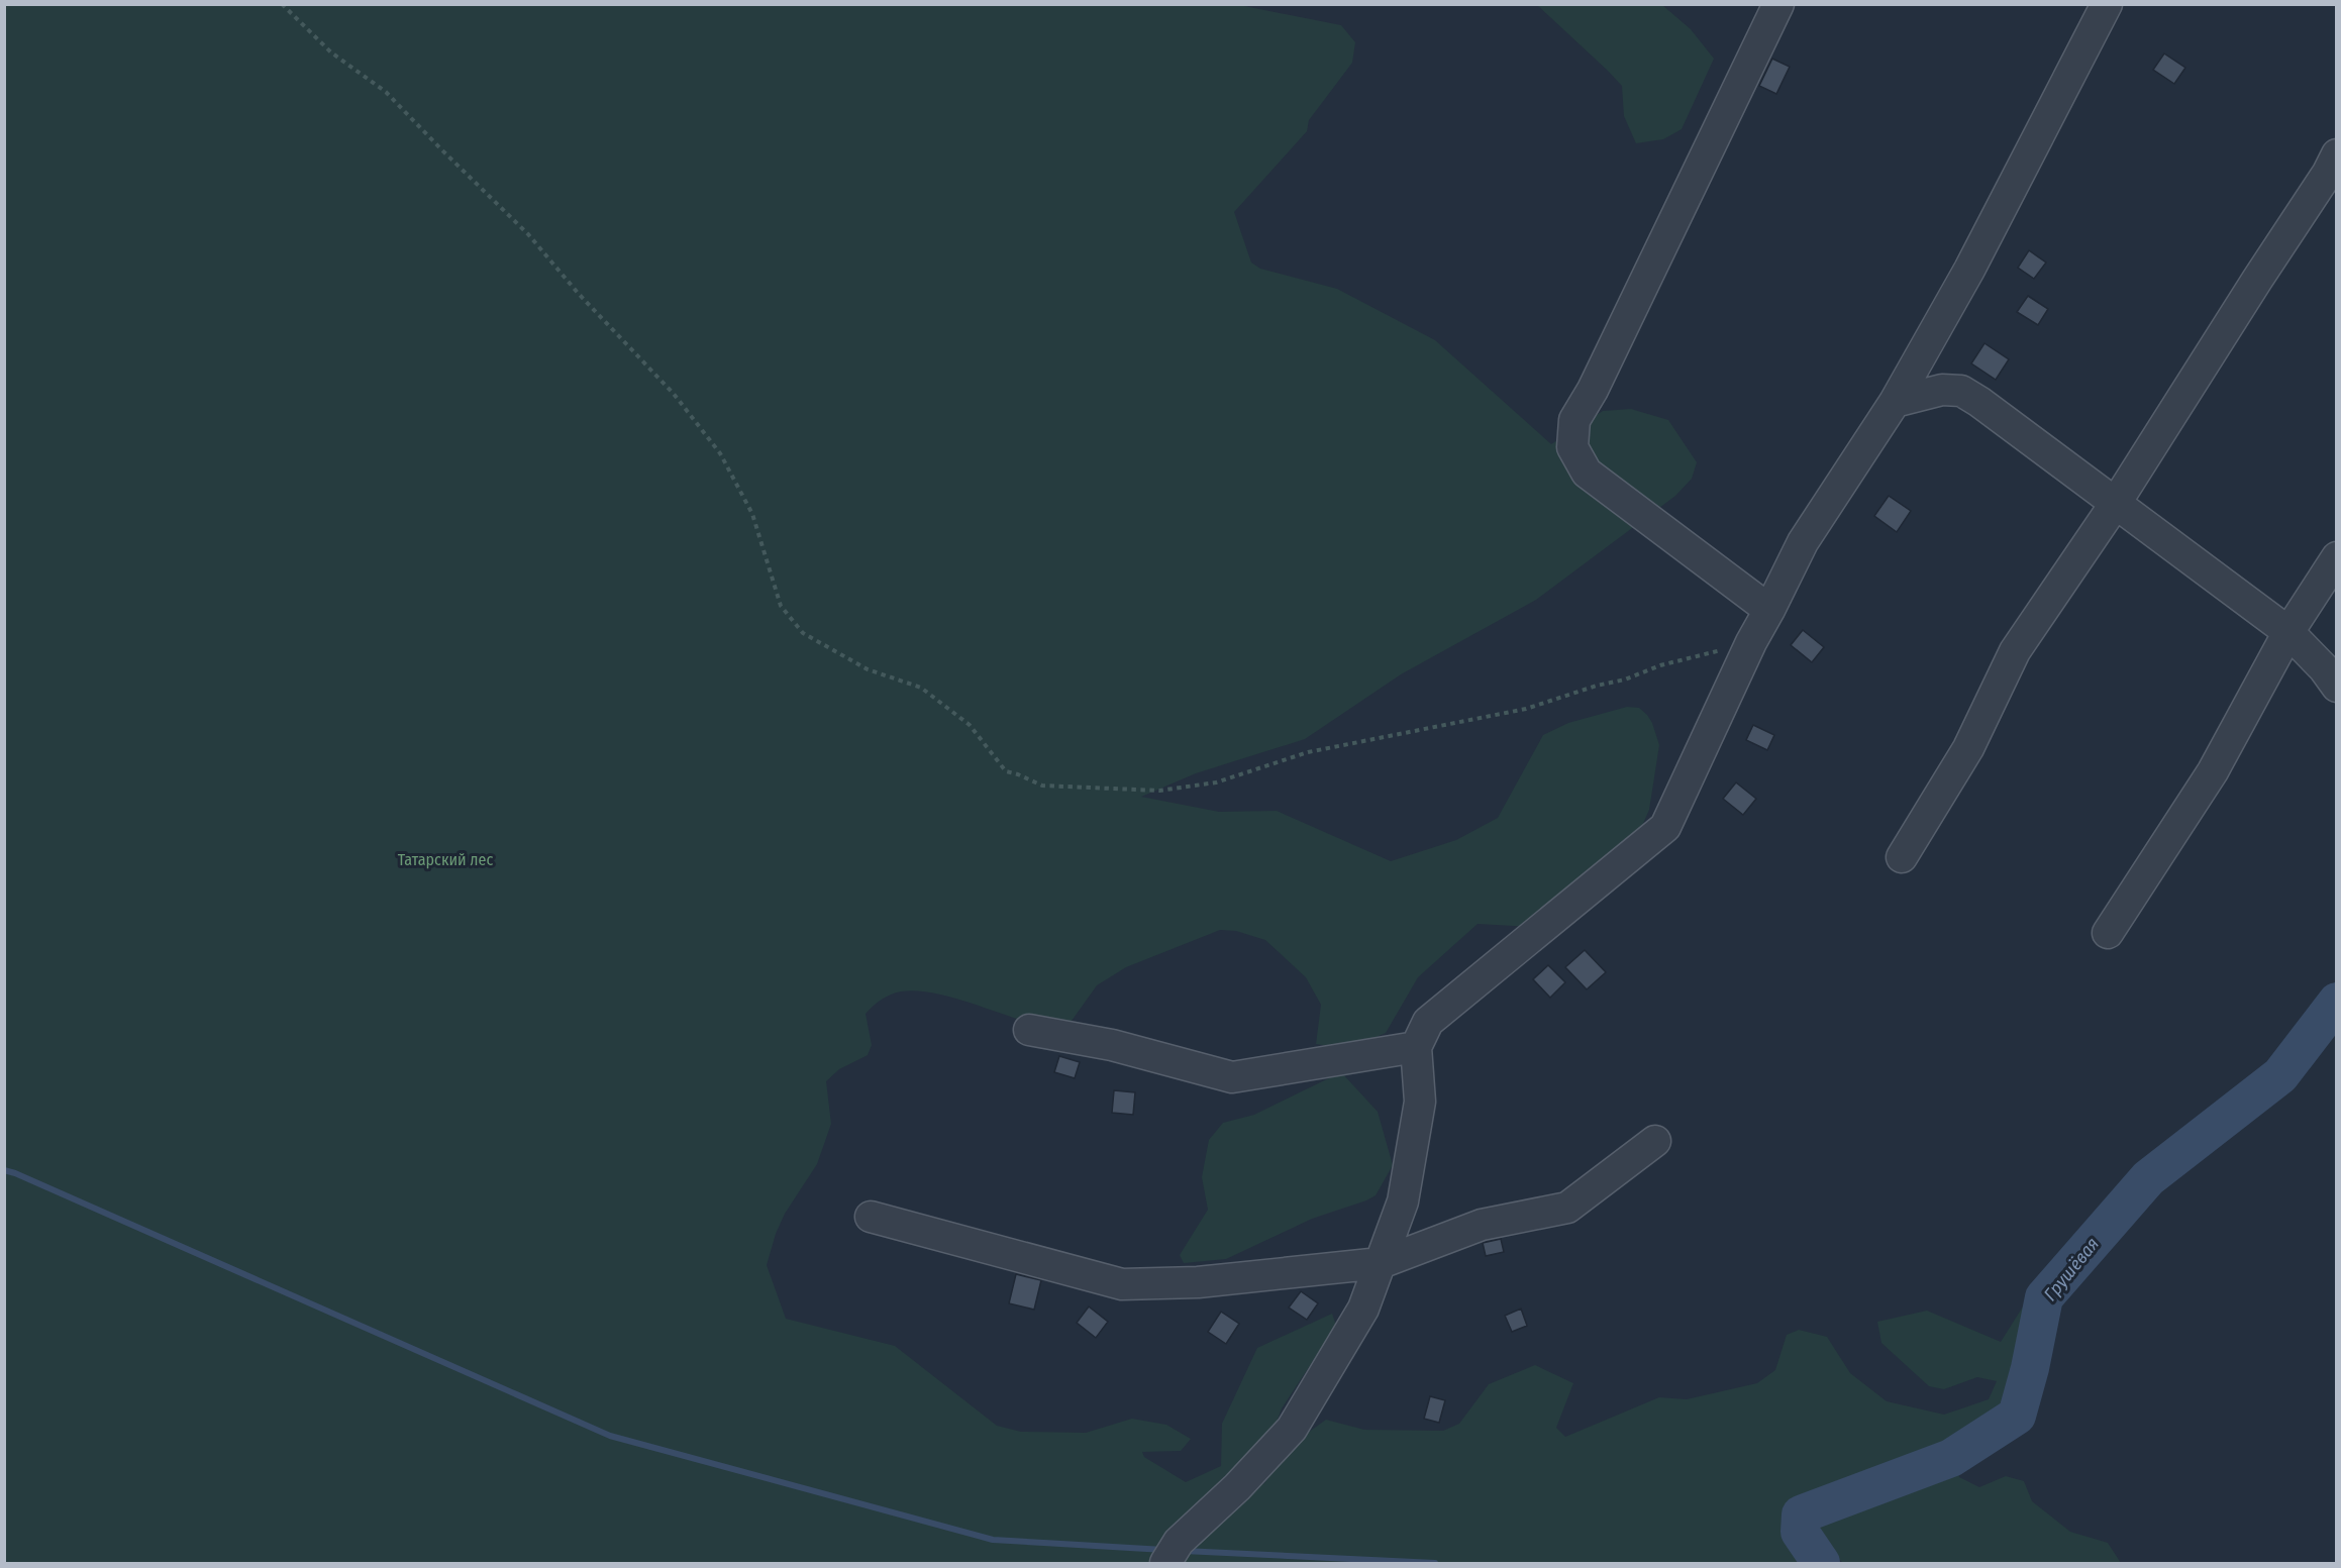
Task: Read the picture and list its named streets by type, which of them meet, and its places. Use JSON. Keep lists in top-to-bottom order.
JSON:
{
  "water": ["Грушёвая"],
  "parks": ["Татарский лес"]
}
